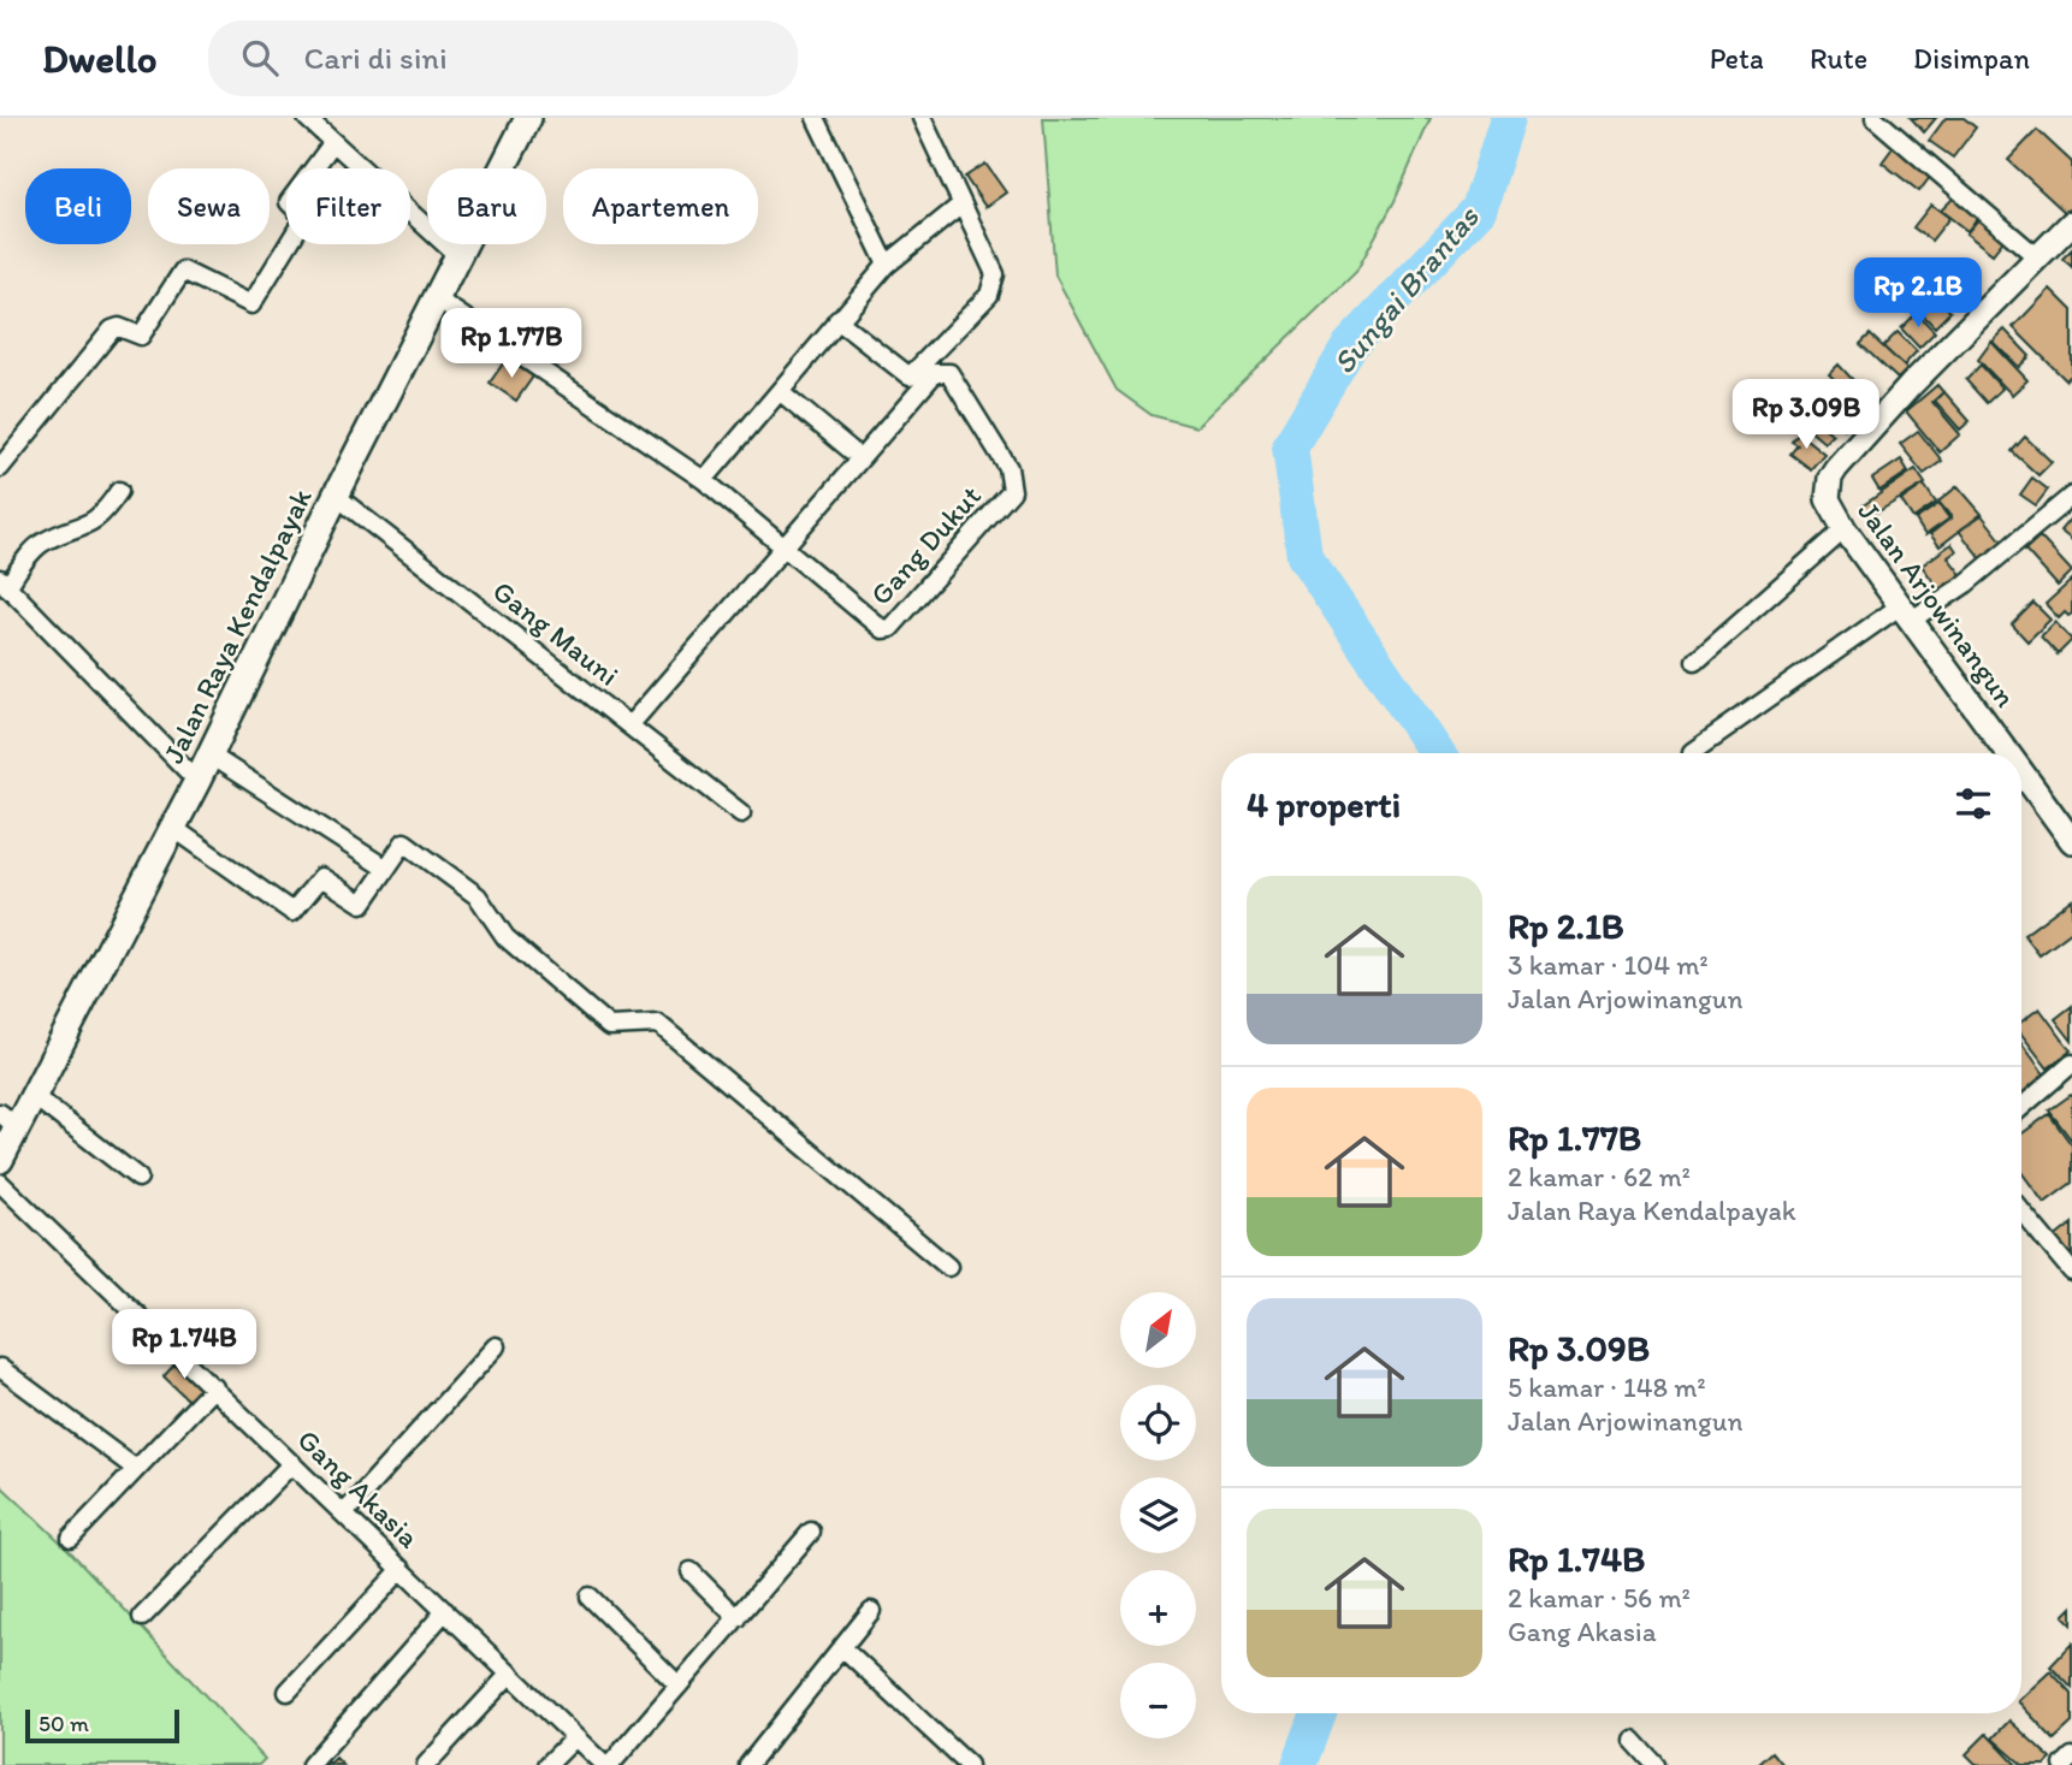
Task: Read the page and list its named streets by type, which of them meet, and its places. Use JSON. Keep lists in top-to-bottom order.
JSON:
{
  "streets": {
    "main road": ["Jalan Arjowinangun", "Jalan Raya Kendalpayak"],
    "street": ["Gang Dukut", "Gang Mauni", "Gang Akasia"]
  },
  "crossings": [
    ["Jalan Raya Kendalpayak", "Gang Mauni"]
  ],
  "water": ["Sungai Brantas"],
  "scale_bar": "50 m",
  "north": "top right",
  "page": {
    "header": "Dwello",
    "search": "Cari di sini",
    "nav": ["Peta", "Rute", "Disimpan"],
    "chip": [
      "Beli",
      "Sewa",
      "Filter",
      "Baru",
      "Apartemen"
    ],
    "price": [
      "Rp 2.1B",
      "Rp 1.77B",
      "Rp 3.09B",
      "Rp 1.74B"
    ],
    "heading": "4 properti",
    "list": [
      {
        "name": "Rp 2.1B",
        "note": "3 kamar · 104 m² · Jalan Arjowinangun"
      },
      {
        "name": "Rp 1.77B",
        "note": "2 kamar · 62 m² · Jalan Raya Kendalpayak"
      },
      {
        "name": "Rp 3.09B",
        "note": "5 kamar · 148 m² · Jalan Arjowinangun"
      },
      {
        "name": "Rp 1.74B",
        "note": "2 kamar · 56 m² · Gang Akasia"
      }
    ],
    "map_buttons": ["+", "−"],
    "scale": "50 m"
  }
}
